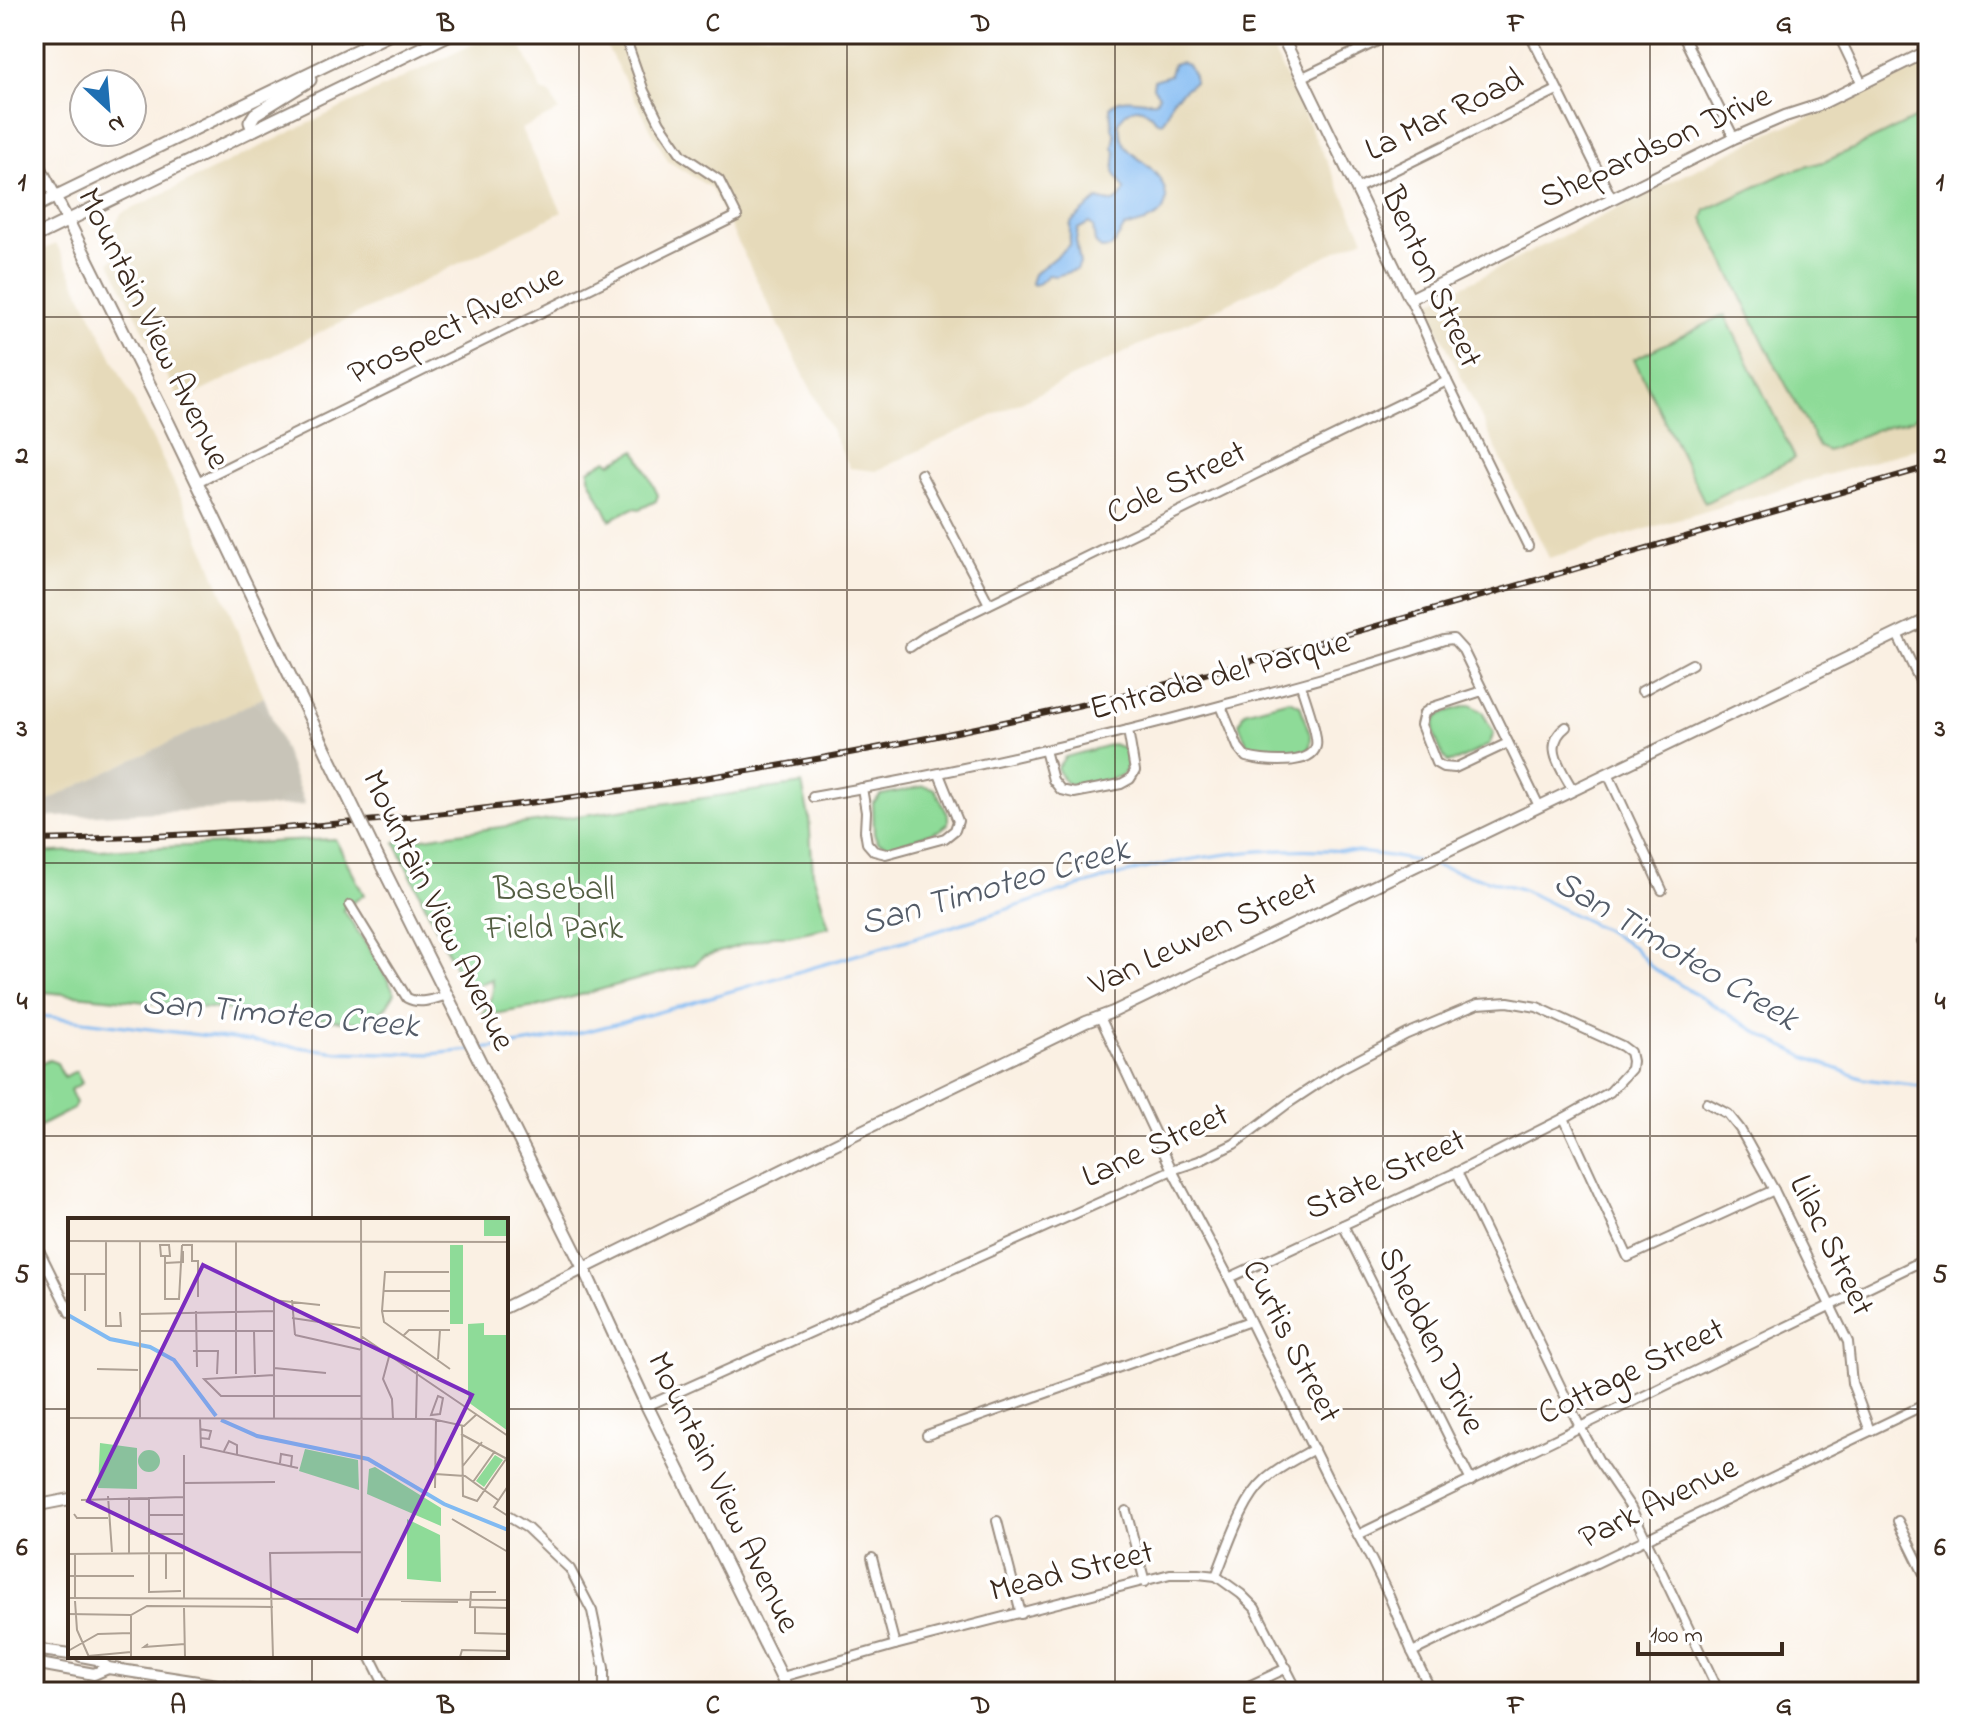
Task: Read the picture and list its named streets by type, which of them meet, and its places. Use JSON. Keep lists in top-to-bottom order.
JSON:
{
  "streets": {
    "main road": ["Mountain View Avenue"],
    "street": [
      "La Mar Road",
      "Shepardson Drive",
      "Benton Street",
      "Prospect Avenue",
      "Cole Street",
      "Entrada del Parque",
      "Van Leuven Street",
      "Lane Street",
      "State Street",
      "Lilac Street",
      "Shedden Drive",
      "Curtis Street",
      "Cottage Street",
      "Park Avenue",
      "Mead Street"
    ]
  },
  "crossings": [
    ["La Mar Road", "Benton Street"],
    ["Shepardson Drive", "Benton Street"],
    ["Benton Street", "Cole Street"],
    ["Prospect Avenue", "Mountain View Avenue"],
    ["Mountain View Avenue", "Van Leuven Street"],
    ["Mountain View Avenue", "Lane Street"],
    ["Mountain View Avenue", "Mead Street"],
    ["Entrada del Parque", "Van Leuven Street"],
    ["Van Leuven Street", "Curtis Street"],
    ["Lane Street", "State Street"],
    ["Lane Street", "Curtis Street"],
    ["State Street", "Shedden Drive"],
    ["State Street", "Curtis Street"],
    ["Lilac Street", "Cottage Street"],
    ["Lilac Street", "Park Avenue"],
    ["Shedden Drive", "Cottage Street"],
    ["Curtis Street", "Cottage Street"],
    ["Curtis Street", "Park Avenue"]
  ],
  "water": ["San Timoteo Creek"],
  "parks": ["Baseball Field Park"],
  "scale_bar": "100 m",
  "north": "bottom right",
  "grid": {
    "columns": [
      "A",
      "B",
      "C",
      "D",
      "E",
      "F",
      "G"
    ],
    "rows": [
      "1",
      "2",
      "3",
      "4",
      "5",
      "6"
    ]
  }
}
